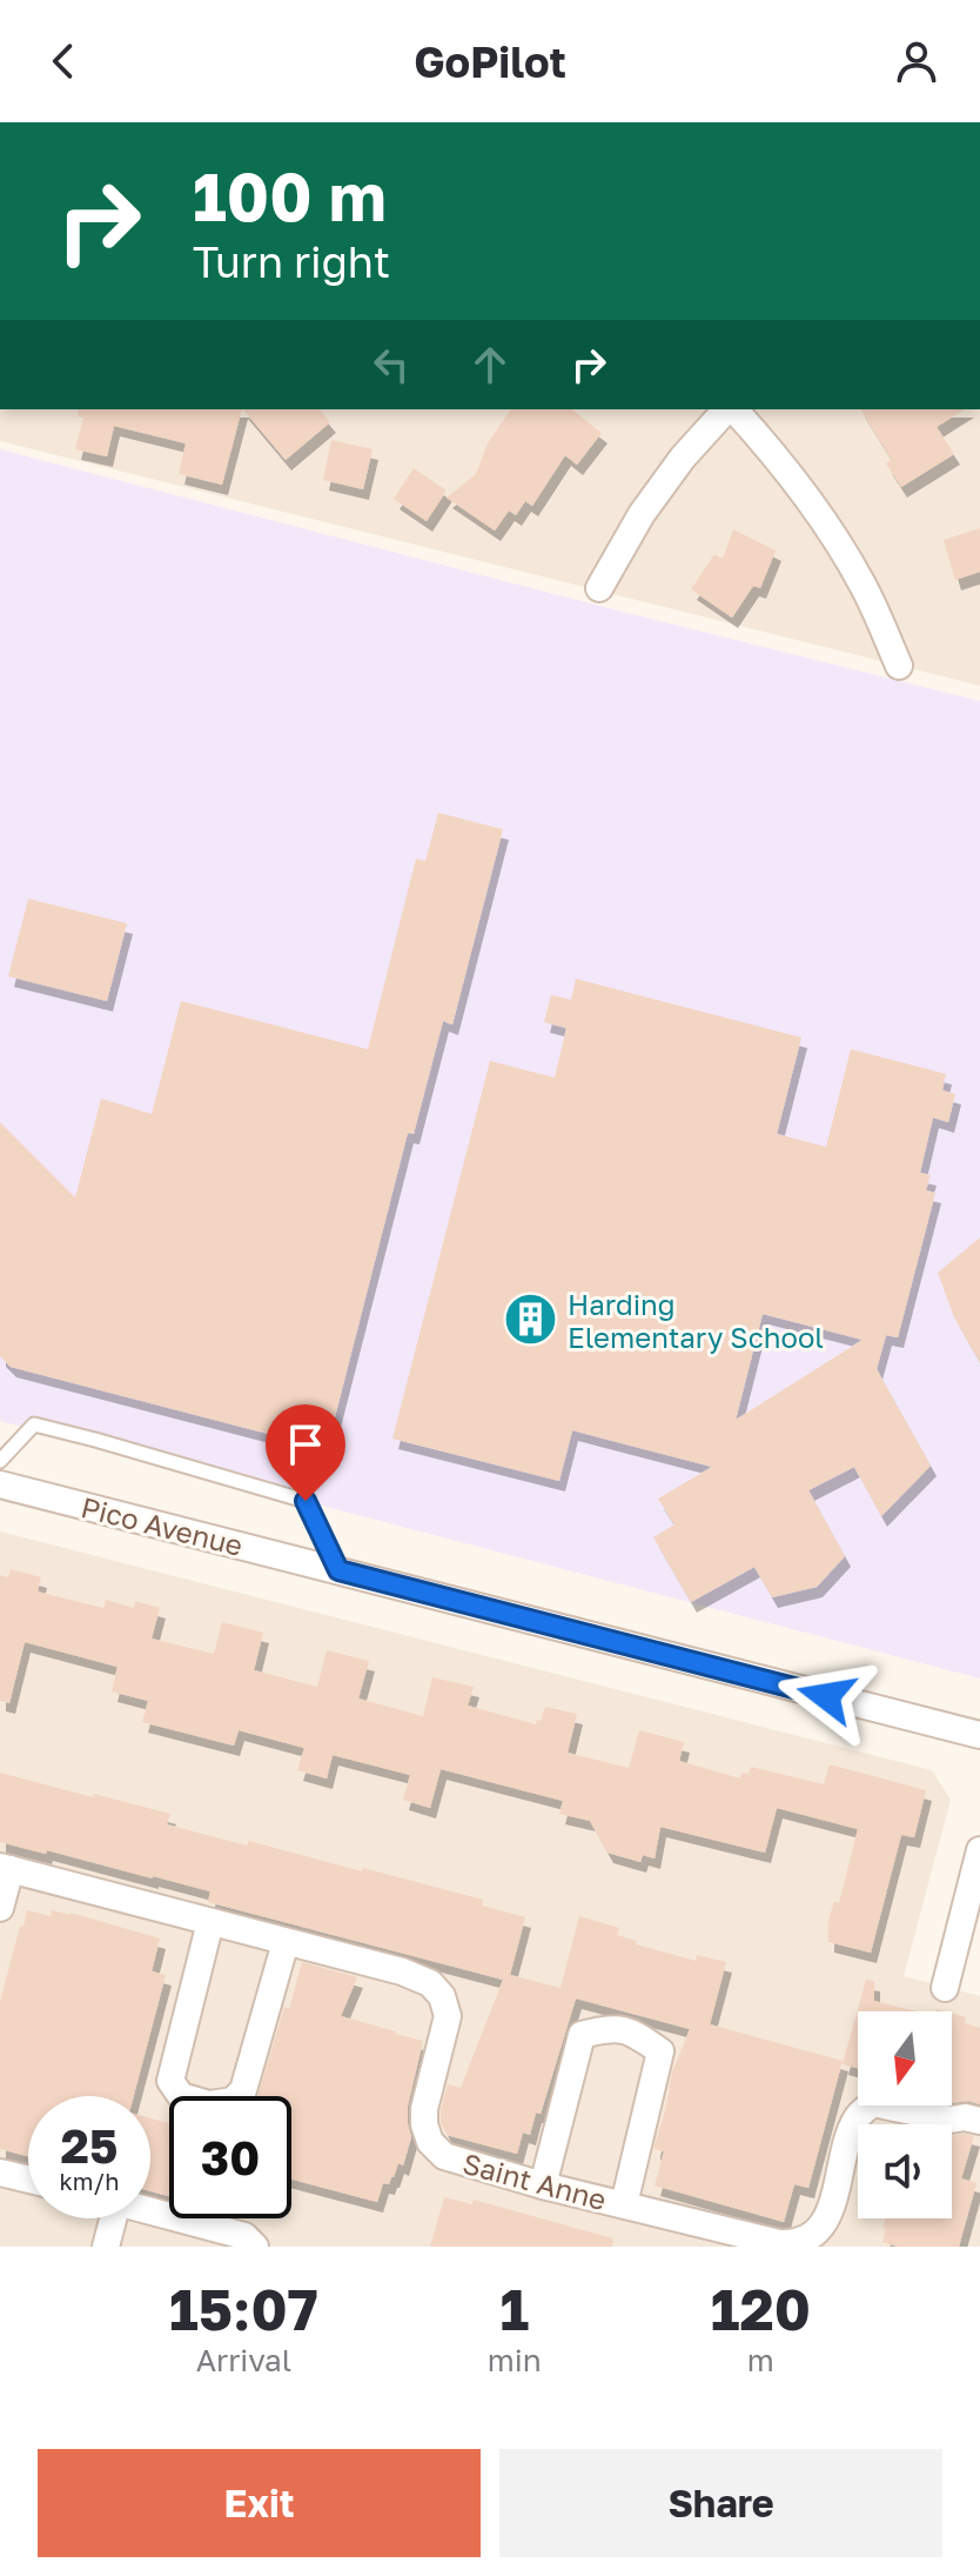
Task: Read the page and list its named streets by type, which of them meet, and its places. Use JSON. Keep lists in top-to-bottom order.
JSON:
{
  "streets": {
    "street": ["Pico Avenue", "Saint Anne"]
  },
  "places": {
    "building": ["Harding Elementary School"]
  },
  "north": "bottom",
  "page": {
    "header": "GoPilot",
    "turn": ["100 m", "Turn right"],
    "speed": "25 km/h",
    "limit": "30",
    "eta": [
      "15:07",
      "Arrival",
      "1",
      "min",
      "120",
      "m"
    ],
    "buttons": ["Exit", "Share"]
  }
}
